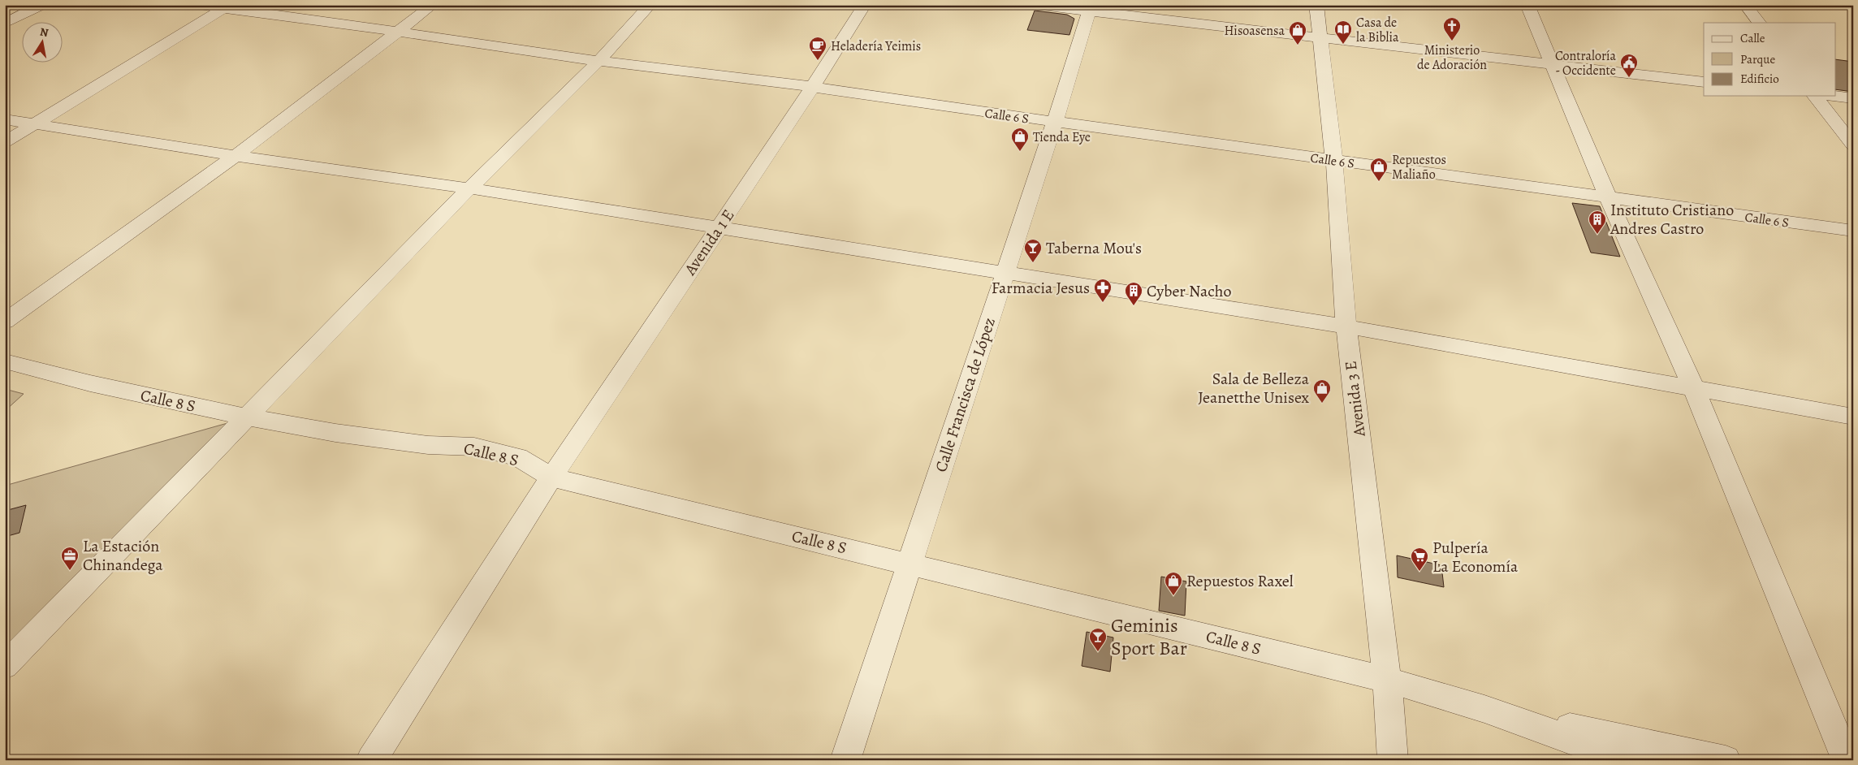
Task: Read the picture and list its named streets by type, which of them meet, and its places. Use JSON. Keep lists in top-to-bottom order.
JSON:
{
  "streets": {
    "street": [
      "Calle 6 S",
      "Avenida 1 E",
      "Calle Francisca de López",
      "Avenida 3 E",
      "Calle 8 S"
    ]
  },
  "crossings": [
    ["Calle 6 S", "Avenida 1 E"],
    ["Calle 6 S", "Calle Francisca de López"],
    ["Calle 6 S", "Avenida 3 E"],
    ["Avenida 1 E", "Calle 8 S"],
    ["Calle Francisca de López", "Calle 8 S"],
    ["Avenida 3 E", "Calle 8 S"]
  ],
  "places": {
    "church": ["Ministerio de Adoración"],
    "library": ["Casa de la Biblia"],
    "shop": [
      "Hisoasensa",
      "Tienda Eye",
      "Repuestos Maliaño",
      "Sala de Belleza Jeanetthe Unisex",
      "Repuestos Raxel"
    ],
    "cafe": ["Heladería Yeimis"],
    "public building": ["Contraloría - Occidente"],
    "building": ["Instituto Cristiano Andres Castro", "Cyber Nacho"],
    "bar": ["Taberna Mou's", "Geminis Sport Bar"],
    "pharmacy": ["Farmacia Jesus"],
    "office": ["La Estación Chinandega"],
    "supermarket": ["Pulpería La Economía"]
  },
  "legend": ["Calle", "Parque", "Edificio"],
  "north": "top"
}
